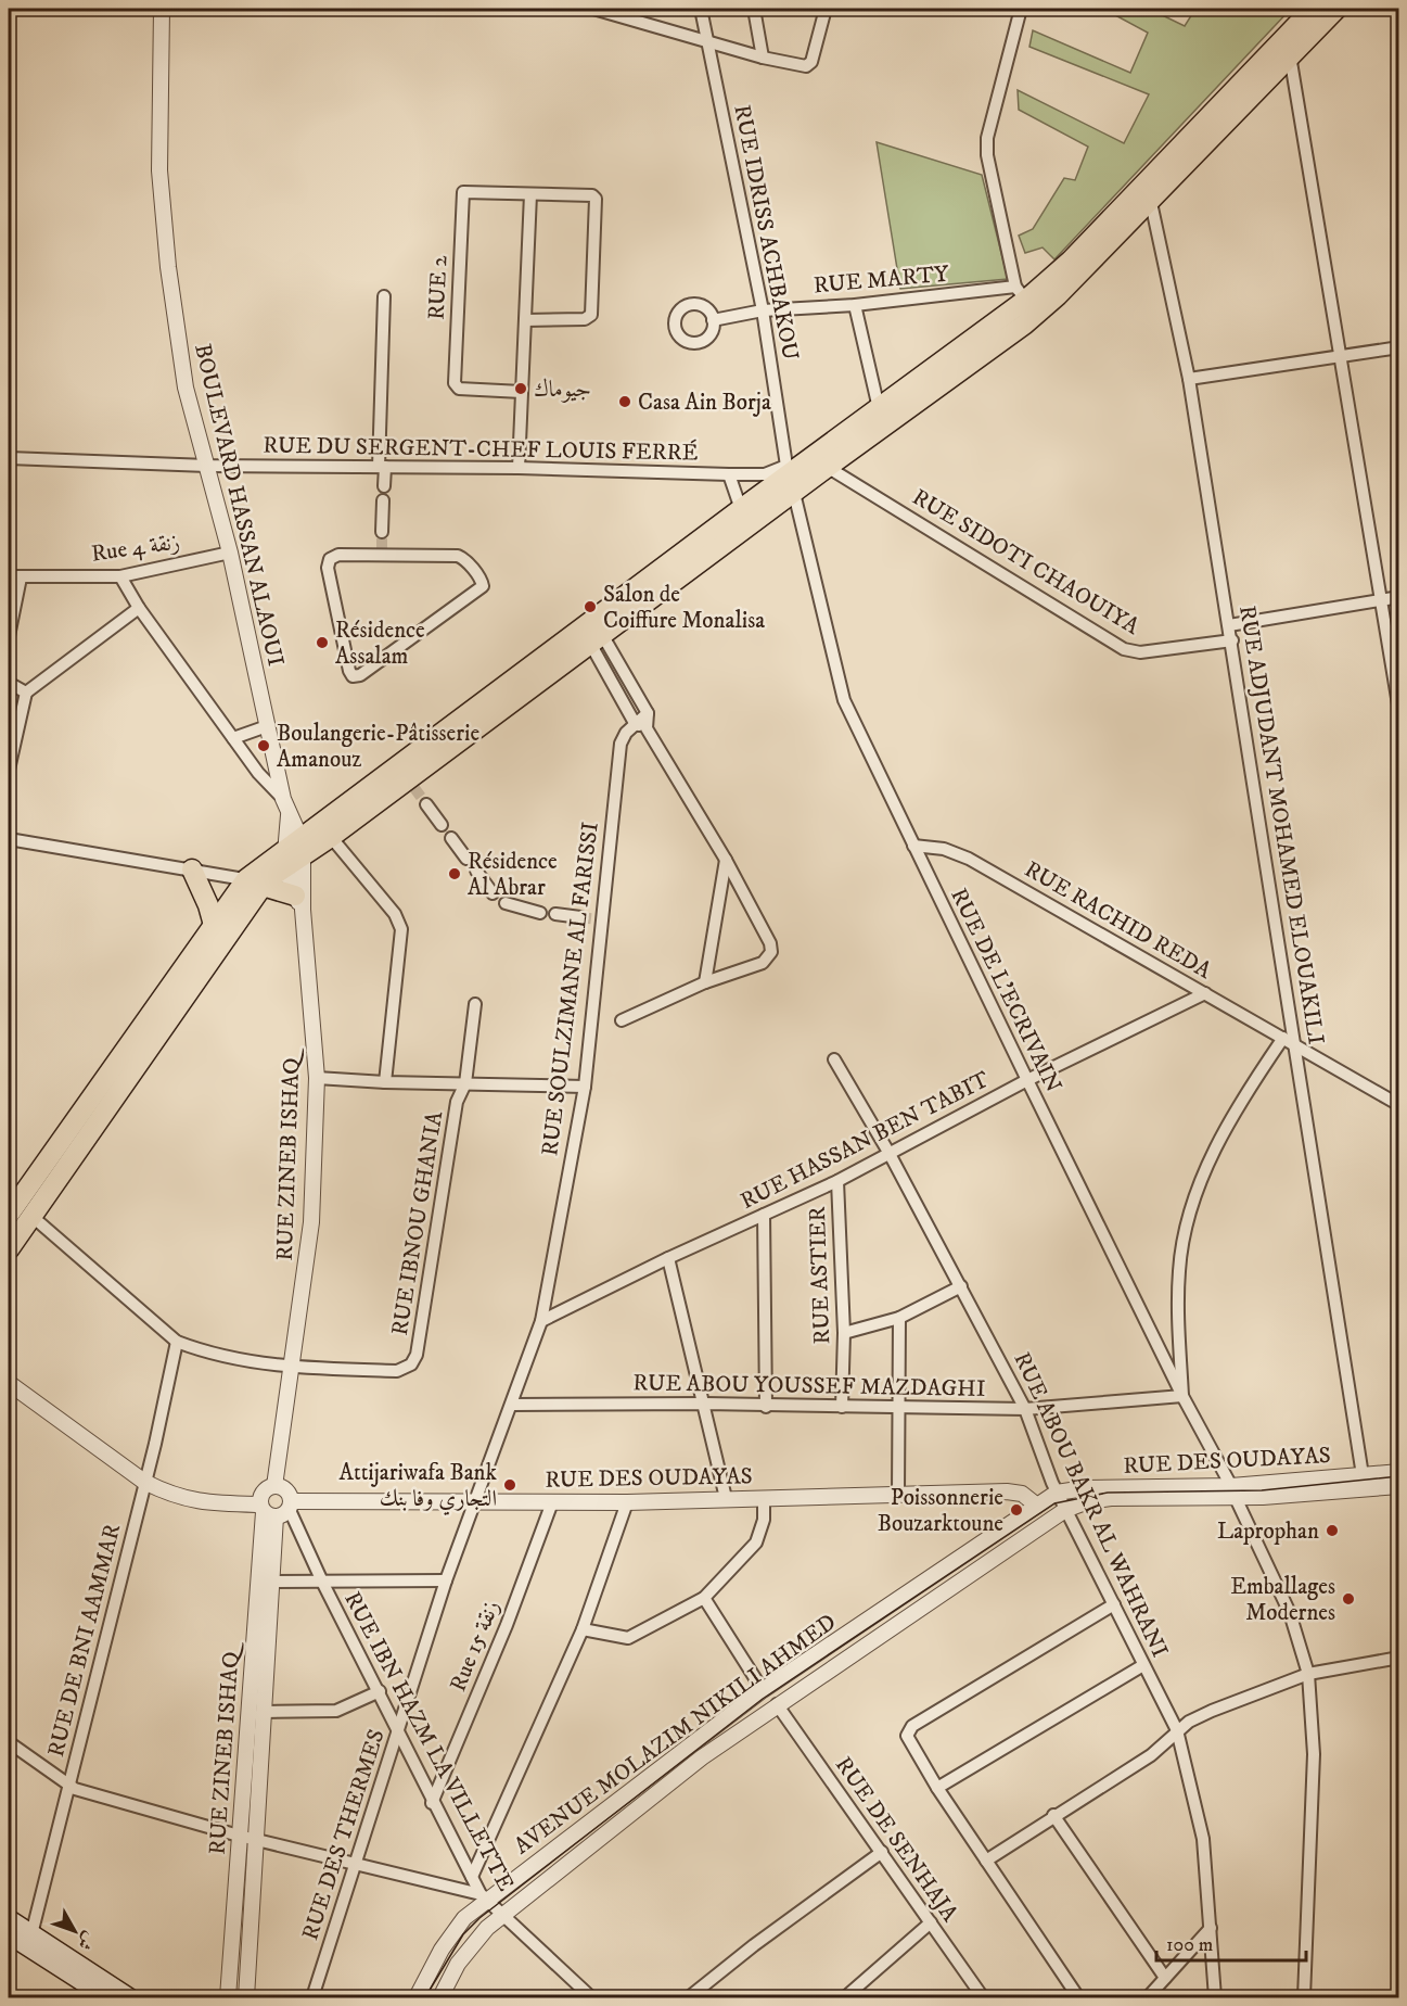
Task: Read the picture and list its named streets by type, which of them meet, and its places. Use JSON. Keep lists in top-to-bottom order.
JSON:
{
  "streets": {
    "street": [
      "RUE IDRISS ACHBAKOU",
      "RUE MARTY",
      "RUE 2",
      "RUE DU SERGENT-CHEF LOUIS FERRÉ",
      "BOULEVARD HASSAN ALAOUI",
      "Rue 4 زنقة",
      "RUE SIDOTI CHAOUIYA",
      "RUE ADJUDANT MOHAMED ELOUAKILI",
      "RUE RACHID REDA",
      "RUE SOULZIMANE AL FARISSI",
      "RUE DE L'ECRIVAIN",
      "RUE HASSAN BEN TABIT",
      "RUE ZINEB ISHAQ",
      "RUE IBNOU GHANIA",
      "RUE ASTIER",
      "RUE ABOU YOUSSEF MAZDAGHI",
      "RUE DES OUDAYAS",
      "RUE ABOU BAKR AL WAHRANI",
      "RUE DE BNI AAMMAR",
      "Rue 15 زنقة",
      "AVENUE MOLAZIM NIKILI AHMED",
      "RUE IBN HAZM LA VILLETTE",
      "RUE DES THERMES",
      "RUE DE SENHAJA"
    ]
  },
  "crossings": [
    ["RUE IDRISS ACHBAKOU", "RUE MARTY"],
    ["RUE IDRISS ACHBAKOU", "RUE DU SERGENT-CHEF LOUIS FERRÉ"],
    ["RUE IDRISS ACHBAKOU", "RUE DE L'ECRIVAIN"],
    ["RUE DU SERGENT-CHEF LOUIS FERRÉ", "BOULEVARD HASSAN ALAOUI"],
    ["BOULEVARD HASSAN ALAOUI", "Rue 4 زنقة"],
    ["BOULEVARD HASSAN ALAOUI", "RUE ZINEB ISHAQ"],
    ["RUE SIDOTI CHAOUIYA", "RUE ADJUDANT MOHAMED ELOUAKILI"],
    ["RUE ADJUDANT MOHAMED ELOUAKILI", "RUE RACHID REDA"],
    ["RUE ADJUDANT MOHAMED ELOUAKILI", "RUE DES OUDAYAS"],
    ["RUE RACHID REDA", "RUE DE L'ECRIVAIN"],
    ["RUE RACHID REDA", "RUE HASSAN BEN TABIT"],
    ["RUE SOULZIMANE AL FARISSI", "RUE HASSAN BEN TABIT"],
    ["RUE SOULZIMANE AL FARISSI", "RUE ABOU YOUSSEF MAZDAGHI"],
    ["RUE SOULZIMANE AL FARISSI", "RUE DES OUDAYAS"],
    ["RUE SOULZIMANE AL FARISSI", "RUE DES THERMES"],
    ["RUE DE L'ECRIVAIN", "RUE HASSAN BEN TABIT"],
    ["RUE DE L'ECRIVAIN", "RUE ABOU YOUSSEF MAZDAGHI"],
    ["RUE DE L'ECRIVAIN", "RUE DES OUDAYAS"],
    ["RUE HASSAN BEN TABIT", "RUE ASTIER"],
    ["RUE HASSAN BEN TABIT", "RUE ABOU BAKR AL WAHRANI"],
    ["RUE ZINEB ISHAQ", "RUE IBNOU GHANIA"],
    ["RUE IBNOU GHANIA", "RUE DE BNI AAMMAR"],
    ["RUE ASTIER", "RUE ABOU YOUSSEF MAZDAGHI"],
    ["RUE ABOU YOUSSEF MAZDAGHI", "RUE ABOU BAKR AL WAHRANI"],
    ["RUE DES OUDAYAS", "RUE ABOU BAKR AL WAHRANI"],
    ["RUE DES OUDAYAS", "Rue 15 زنقة"],
    ["RUE DES OUDAYAS", "AVENUE MOLAZIM NIKILI AHMED"],
    ["RUE DES OUDAYAS", "RUE IBN HAZM LA VILLETTE"],
    ["RUE DES OUDAYAS", "RUE DES THERMES"],
    ["RUE ABOU BAKR AL WAHRANI", "AVENUE MOLAZIM NIKILI AHMED"],
    ["Rue 15 زنقة", "RUE IBN HAZM LA VILLETTE"],
    ["AVENUE MOLAZIM NIKILI AHMED", "RUE IBN HAZM LA VILLETTE"],
    ["AVENUE MOLAZIM NIKILI AHMED", "RUE DE SENHAJA"],
    ["RUE IBN HAZM LA VILLETTE", "RUE DES THERMES"]
  ],
  "places": [
    "جيوماك",
    "Casa Ain Borja",
    "Salon de Coiffure Monalisa",
    "Résidence Assalam",
    "Boulangerie-Pâtisserie Amanouz",
    "Résidence Al Abrar",
    "Attijariwafa Bank التجاري وفا بنك",
    "Poissonnerie Bouzarktoune",
    "Laprophan",
    "Emballages Modernes"
  ],
  "scale_bar": "100 m",
  "north": "bottom right"
}
